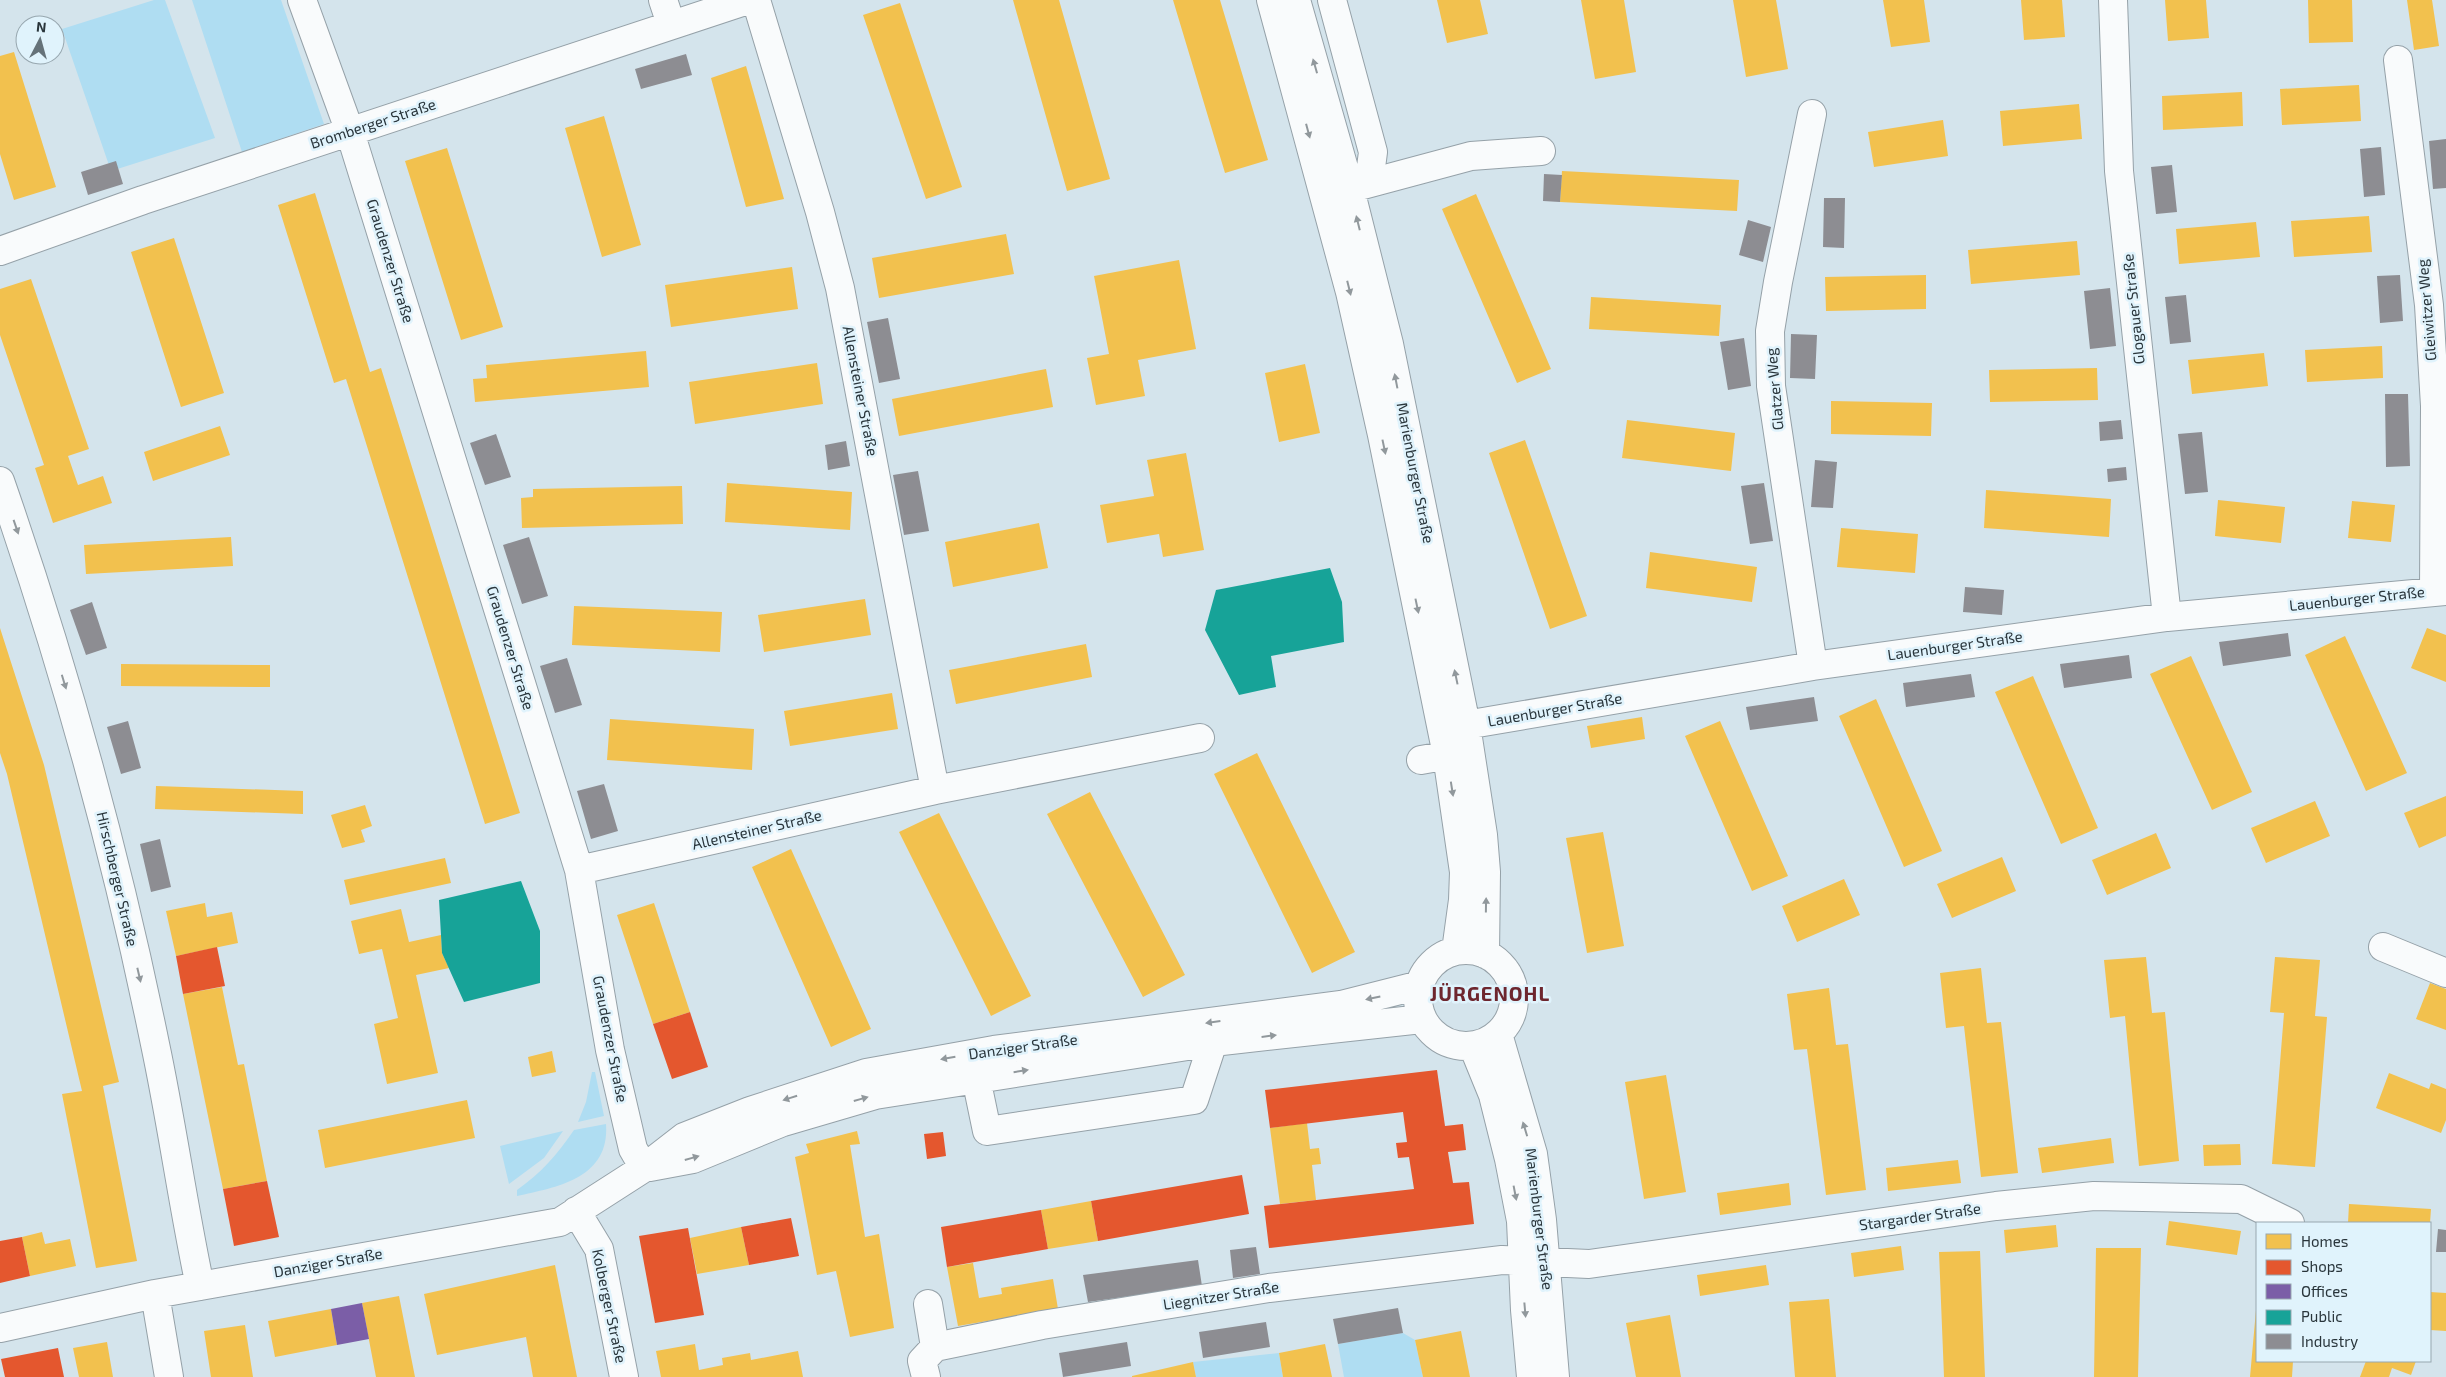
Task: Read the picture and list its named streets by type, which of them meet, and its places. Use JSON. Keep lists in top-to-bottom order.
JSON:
{
  "streets": {
    "street": [
      "Bromberger Straße",
      "Graudenzer Straße",
      "Glogauer Straße",
      "Gleiwitzer Weg",
      "Glatzer Weg",
      "Allensteiner Straße",
      "Marienburger Straße",
      "Lauenburger Straße",
      "Hirschberger Straße",
      "Danziger Straße",
      "Stargarder Straße",
      "Liegnitzer Straße",
      "Kolberger Straße"
    ]
  },
  "crossings": [
    ["Bromberger Straße", "Graudenzer Straße"],
    ["Graudenzer Straße", "Allensteiner Straße"],
    ["Graudenzer Straße", "Danziger Straße"],
    ["Glogauer Straße", "Lauenburger Straße"],
    ["Gleiwitzer Weg", "Lauenburger Straße"],
    ["Glatzer Weg", "Lauenburger Straße"],
    ["Marienburger Straße", "Lauenburger Straße"],
    ["Marienburger Straße", "Danziger Straße"],
    ["Marienburger Straße", "Stargarder Straße"],
    ["Marienburger Straße", "Liegnitzer Straße"],
    ["Hirschberger Straße", "Danziger Straße"],
    ["Danziger Straße", "Kolberger Straße"],
    ["Stargarder Straße", "Liegnitzer Straße"]
  ],
  "one_way": ["Hirschberger Straße"],
  "districts": ["JÜRGENOHL"],
  "legend": [
    "Homes",
    "Shops",
    "Offices",
    "Public",
    "Industry"
  ],
  "north": "top"
}
